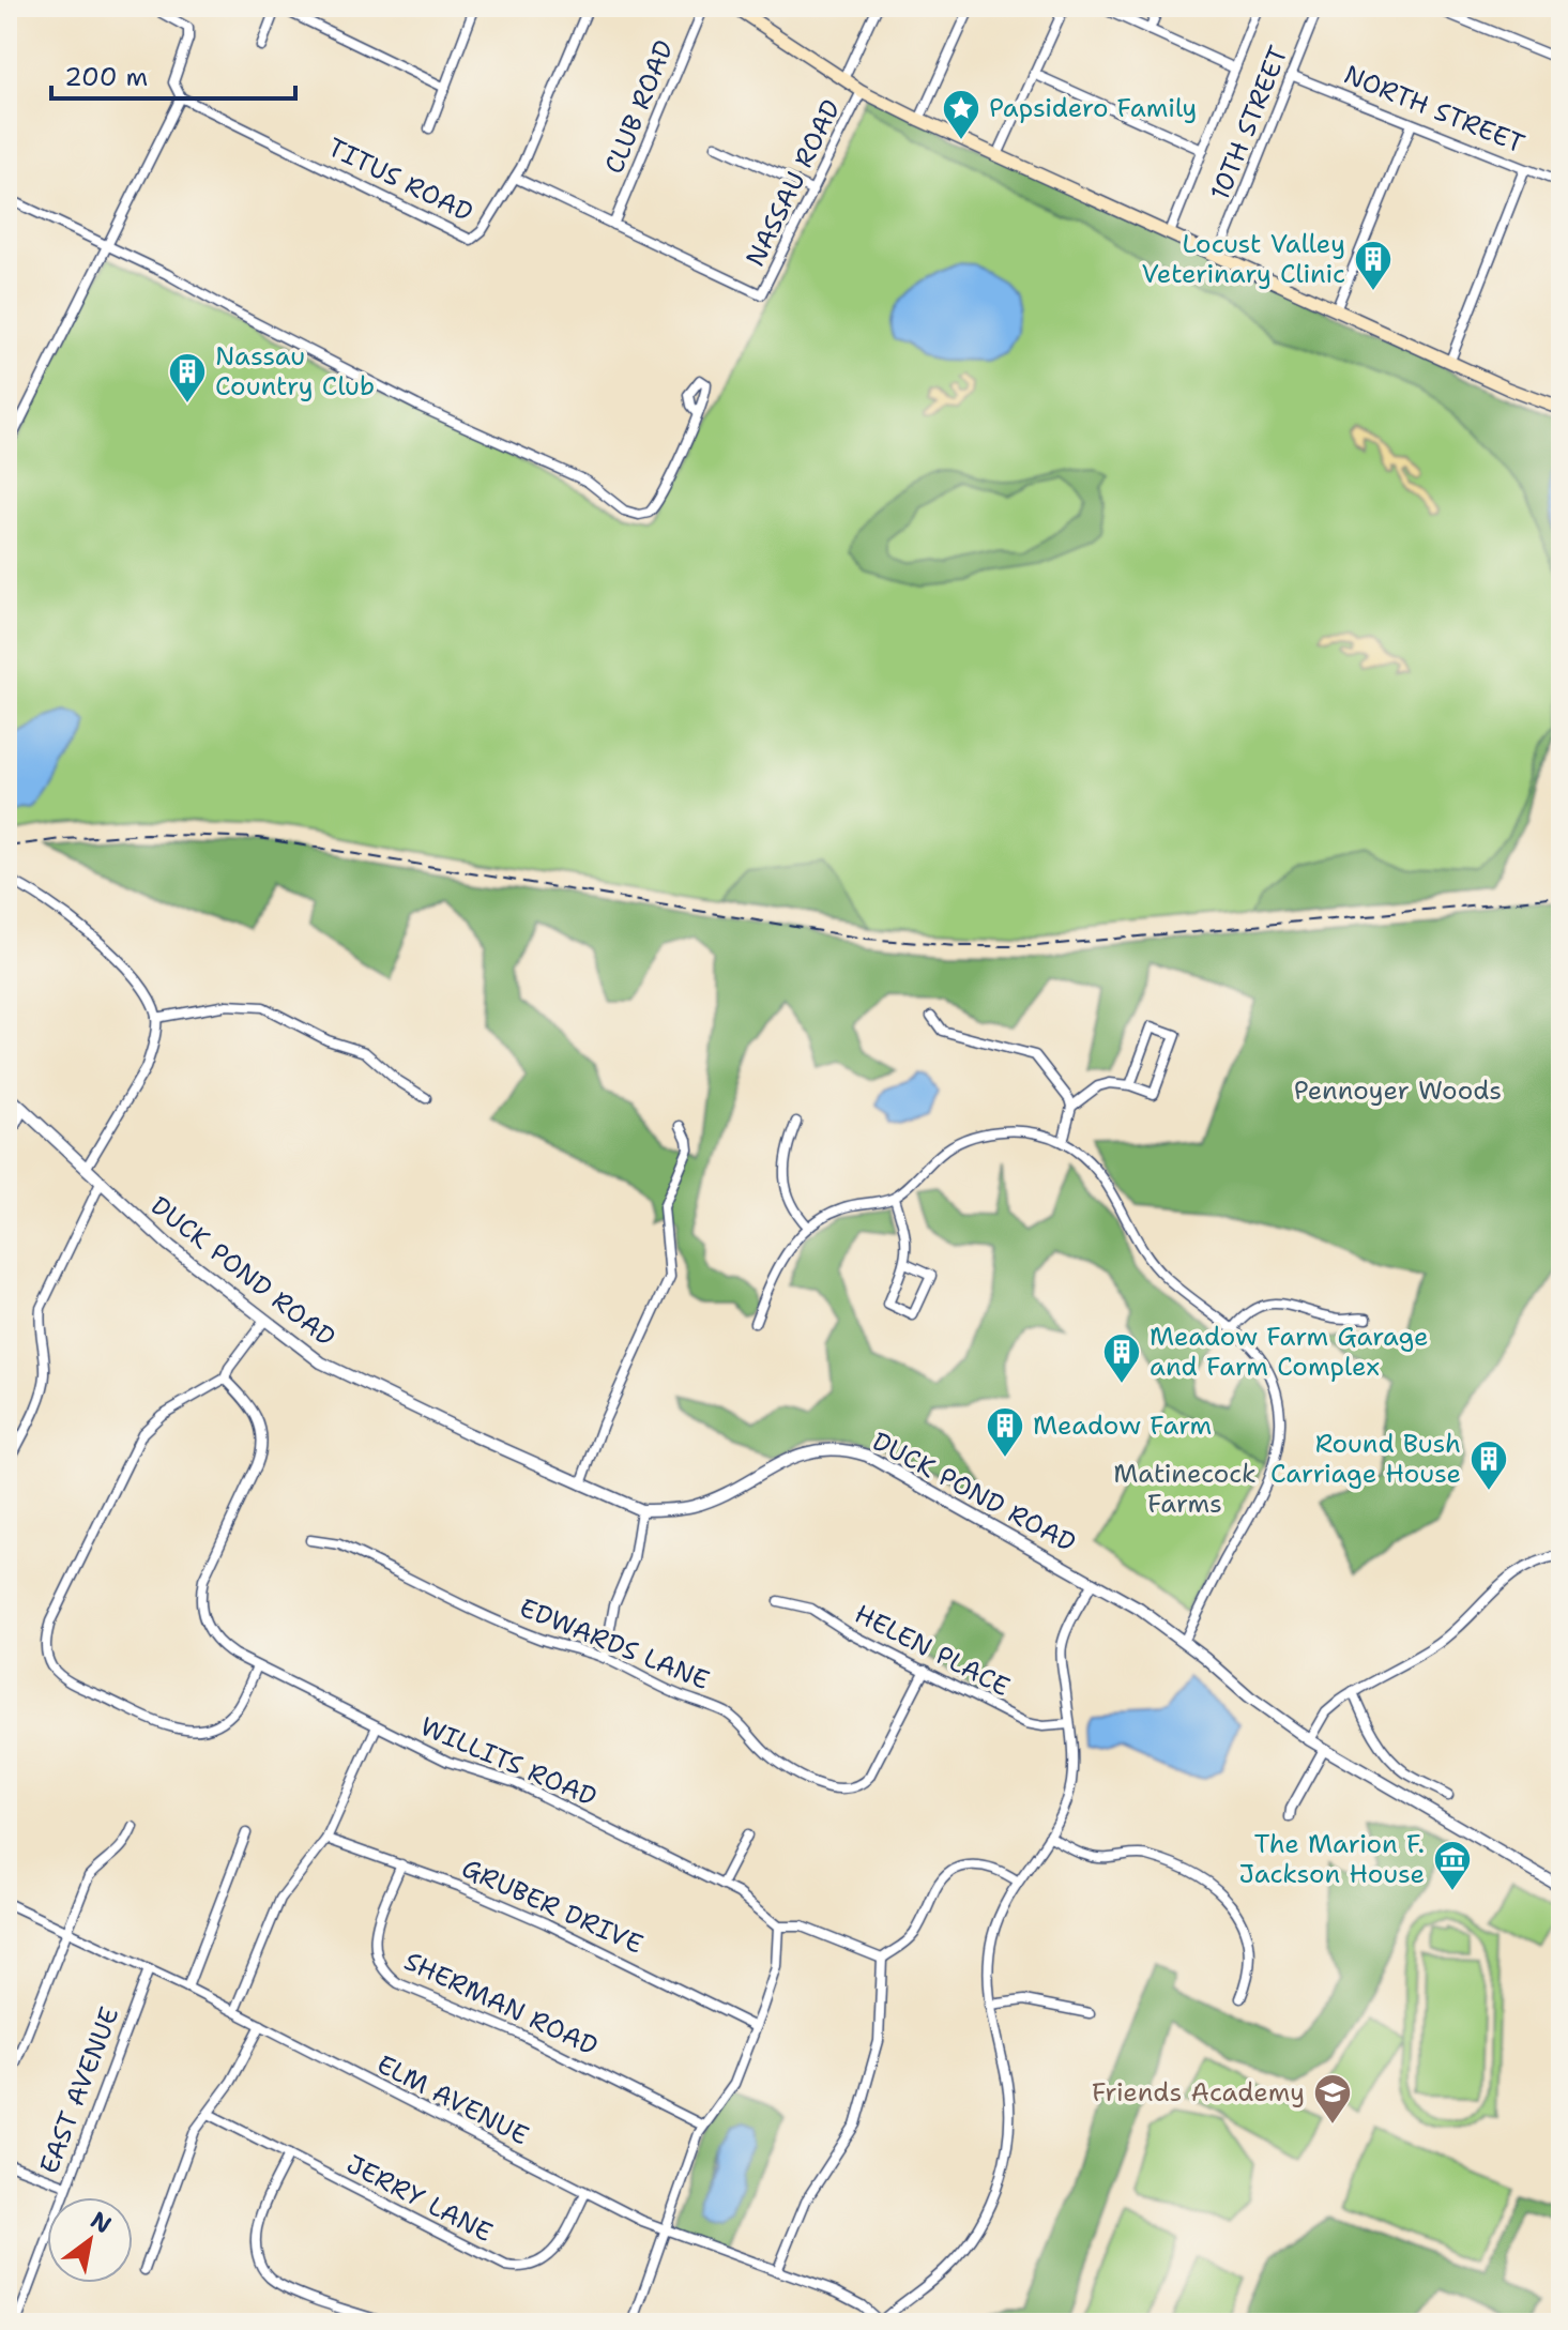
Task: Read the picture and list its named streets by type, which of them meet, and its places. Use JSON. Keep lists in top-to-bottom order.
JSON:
{
  "streets": {
    "street": [
      "CLUB ROAD",
      "NORTH STREET",
      "10TH STREET",
      "TITUS ROAD",
      "NASSAU ROAD",
      "DUCK POND ROAD",
      "EDWARDS LANE",
      "HELEN PLACE",
      "WILLITS ROAD",
      "GRUBER DRIVE",
      "SHERMAN ROAD",
      "EAST AVENUE",
      "ELM AVENUE",
      "JERRY LANE"
    ]
  },
  "crossings": [
    ["CLUB ROAD", "NASSAU ROAD"],
    ["NORTH STREET", "10TH STREET"],
    ["EDWARDS LANE", "HELEN PLACE"],
    ["GRUBER DRIVE", "SHERMAN ROAD"],
    ["EAST AVENUE", "ELM AVENUE"],
    ["ELM AVENUE", "JERRY LANE"]
  ],
  "parks": ["Pennoyer Woods", "Matinecock Farms"],
  "places": {
    "place": ["Papsidero Family"],
    "building": [
      "Locust Valley Veterinary Clinic",
      "Nassau Country Club",
      "Meadow Farm Garage and Farm Complex",
      "Meadow Farm",
      "Round Bush Carriage House"
    ],
    "museum": ["The Marion F. Jackson House"],
    "school or university": ["Friends Academy"]
  },
  "scale_bar": "200 m",
  "north": "top right"
}
